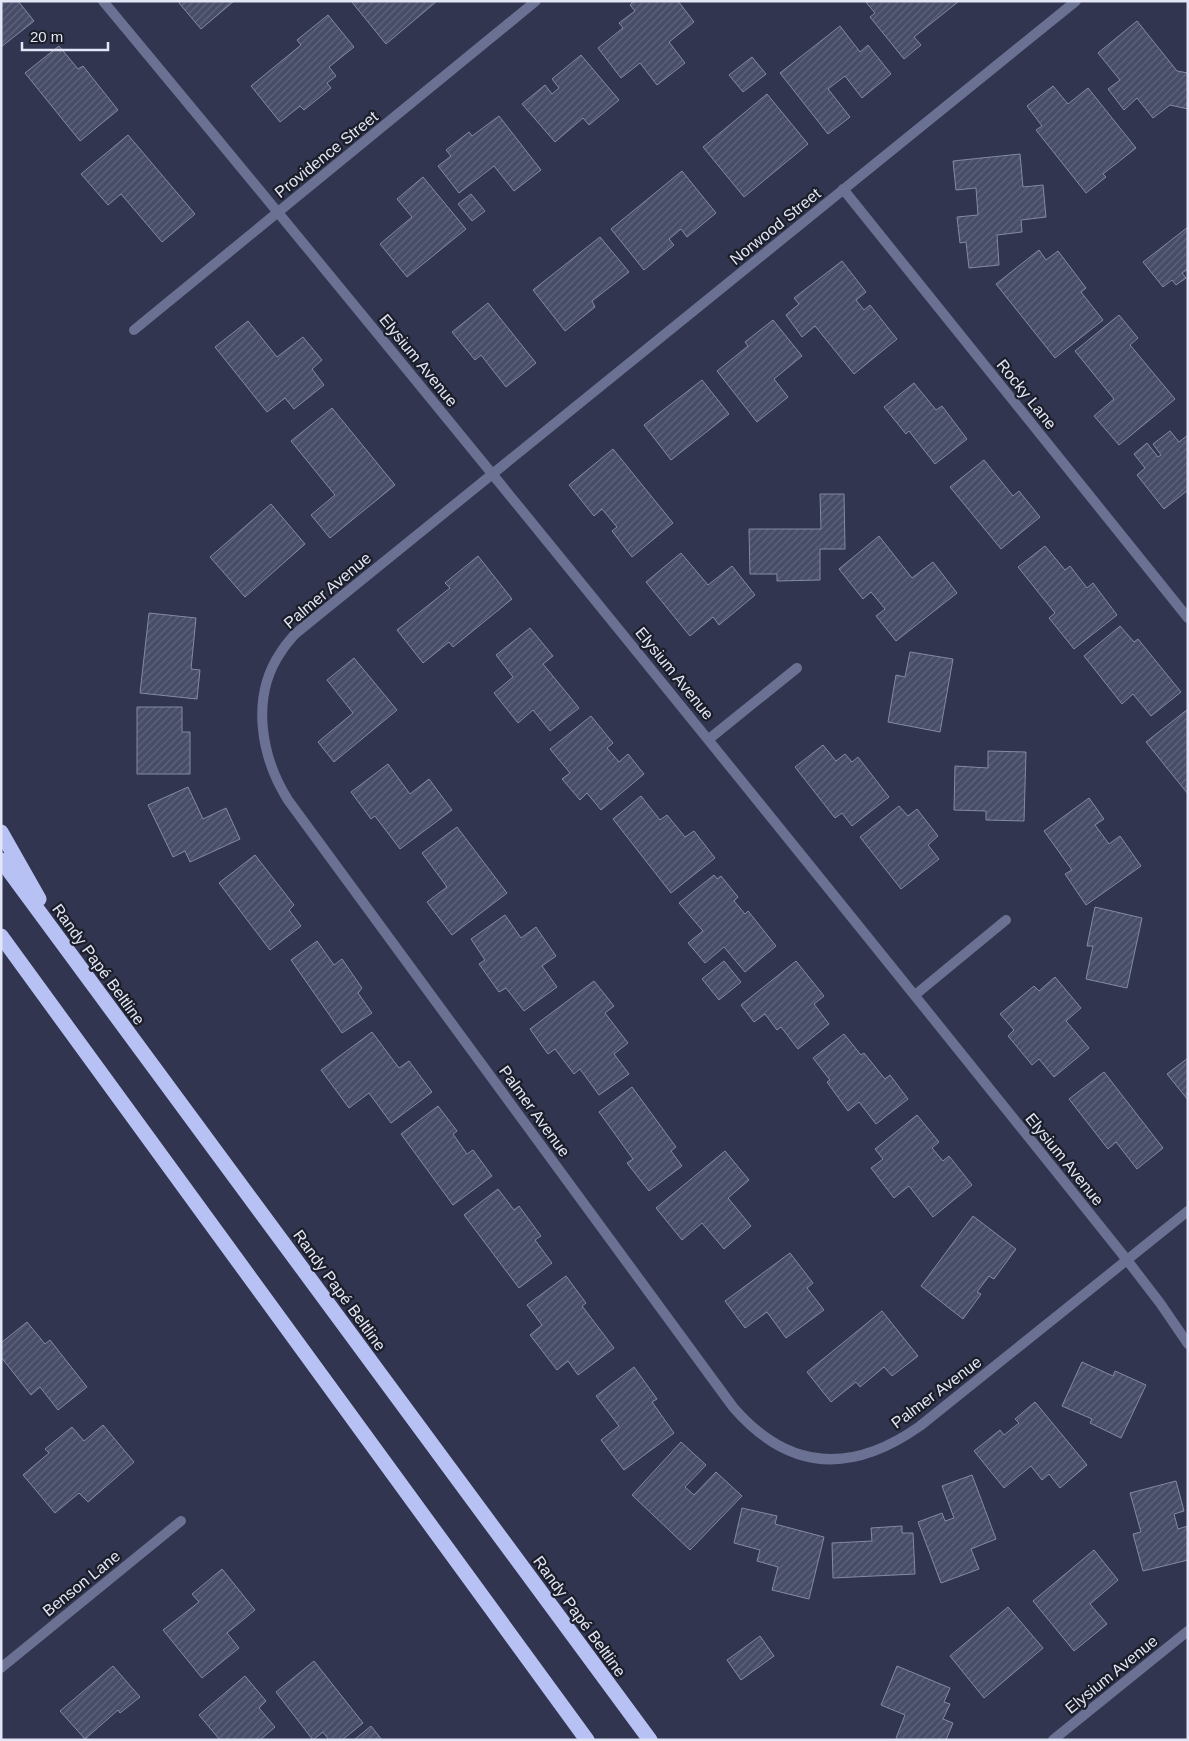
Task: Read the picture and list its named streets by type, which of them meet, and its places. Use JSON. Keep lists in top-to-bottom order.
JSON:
{
  "streets": {
    "highway": ["Randy Papé Beltline"],
    "street": [
      "Providence Street",
      "Norwood Street",
      "Elysium Avenue",
      "Rocky Lane",
      "Palmer Avenue",
      "Benson Lane"
    ]
  },
  "crossings": [
    ["Providence Street", "Elysium Avenue"],
    ["Norwood Street", "Elysium Avenue"],
    ["Norwood Street", "Rocky Lane"],
    ["Norwood Street", "Palmer Avenue"],
    ["Elysium Avenue", "Palmer Avenue"]
  ],
  "scale_bar": "20 m"
}
